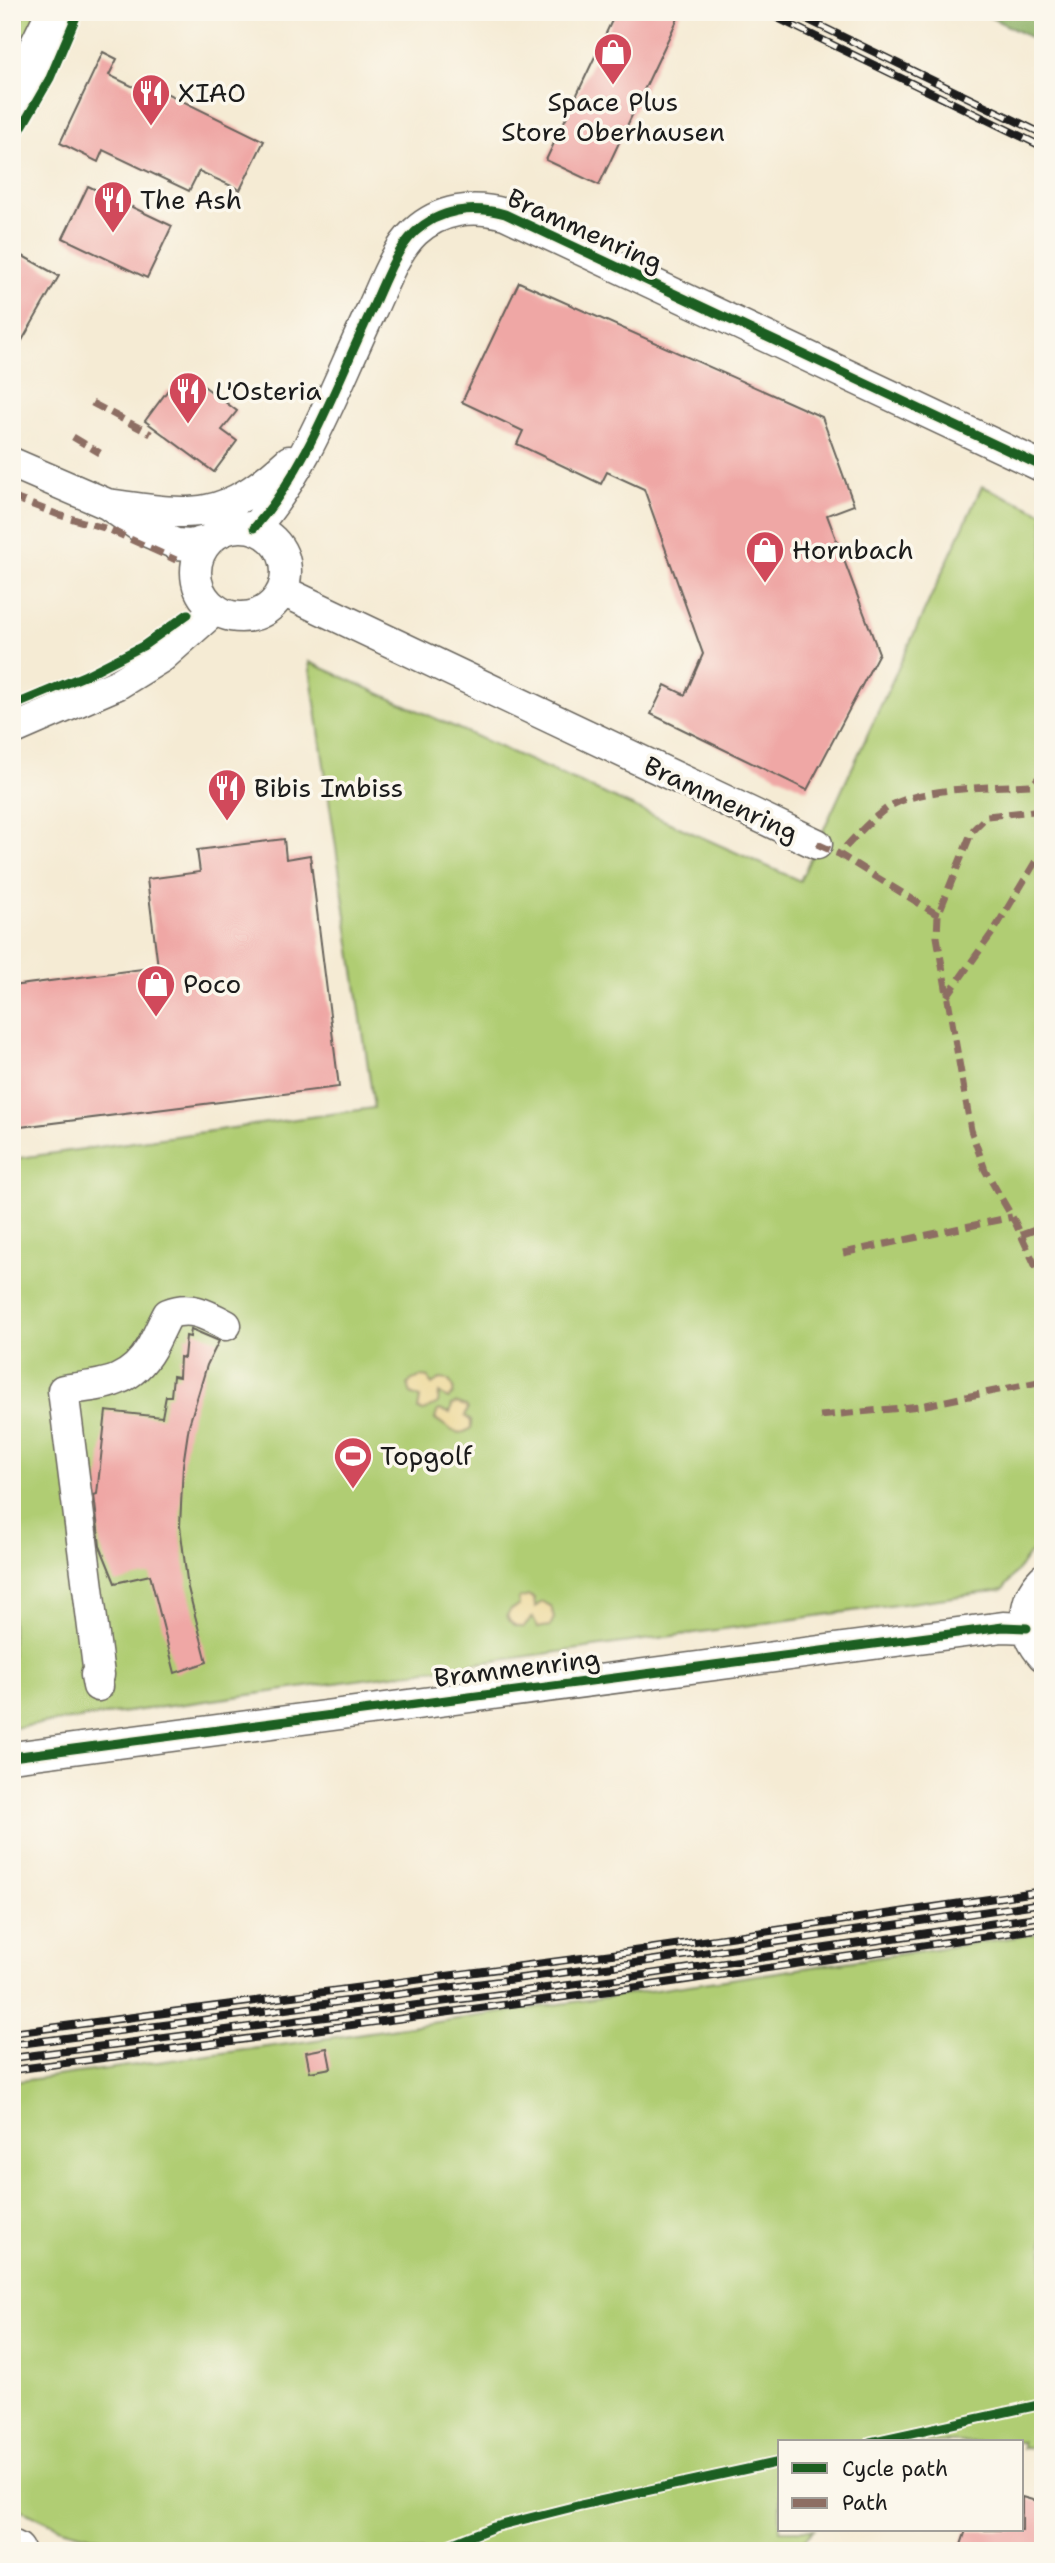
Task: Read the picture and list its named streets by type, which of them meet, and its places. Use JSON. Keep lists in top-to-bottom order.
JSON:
{
  "streets": {
    "street": ["Brammenring"]
  },
  "places": {
    "shop": ["Space Plus Store Oberhausen", "Hornbach", "Poco"],
    "restaurant": [
      "XIAO",
      "The Ash",
      "L'Osteria",
      "Bibis Imbiss"
    ],
    "sports": ["Topgolf"]
  },
  "legend": ["Cycle path", "Path"]
}
